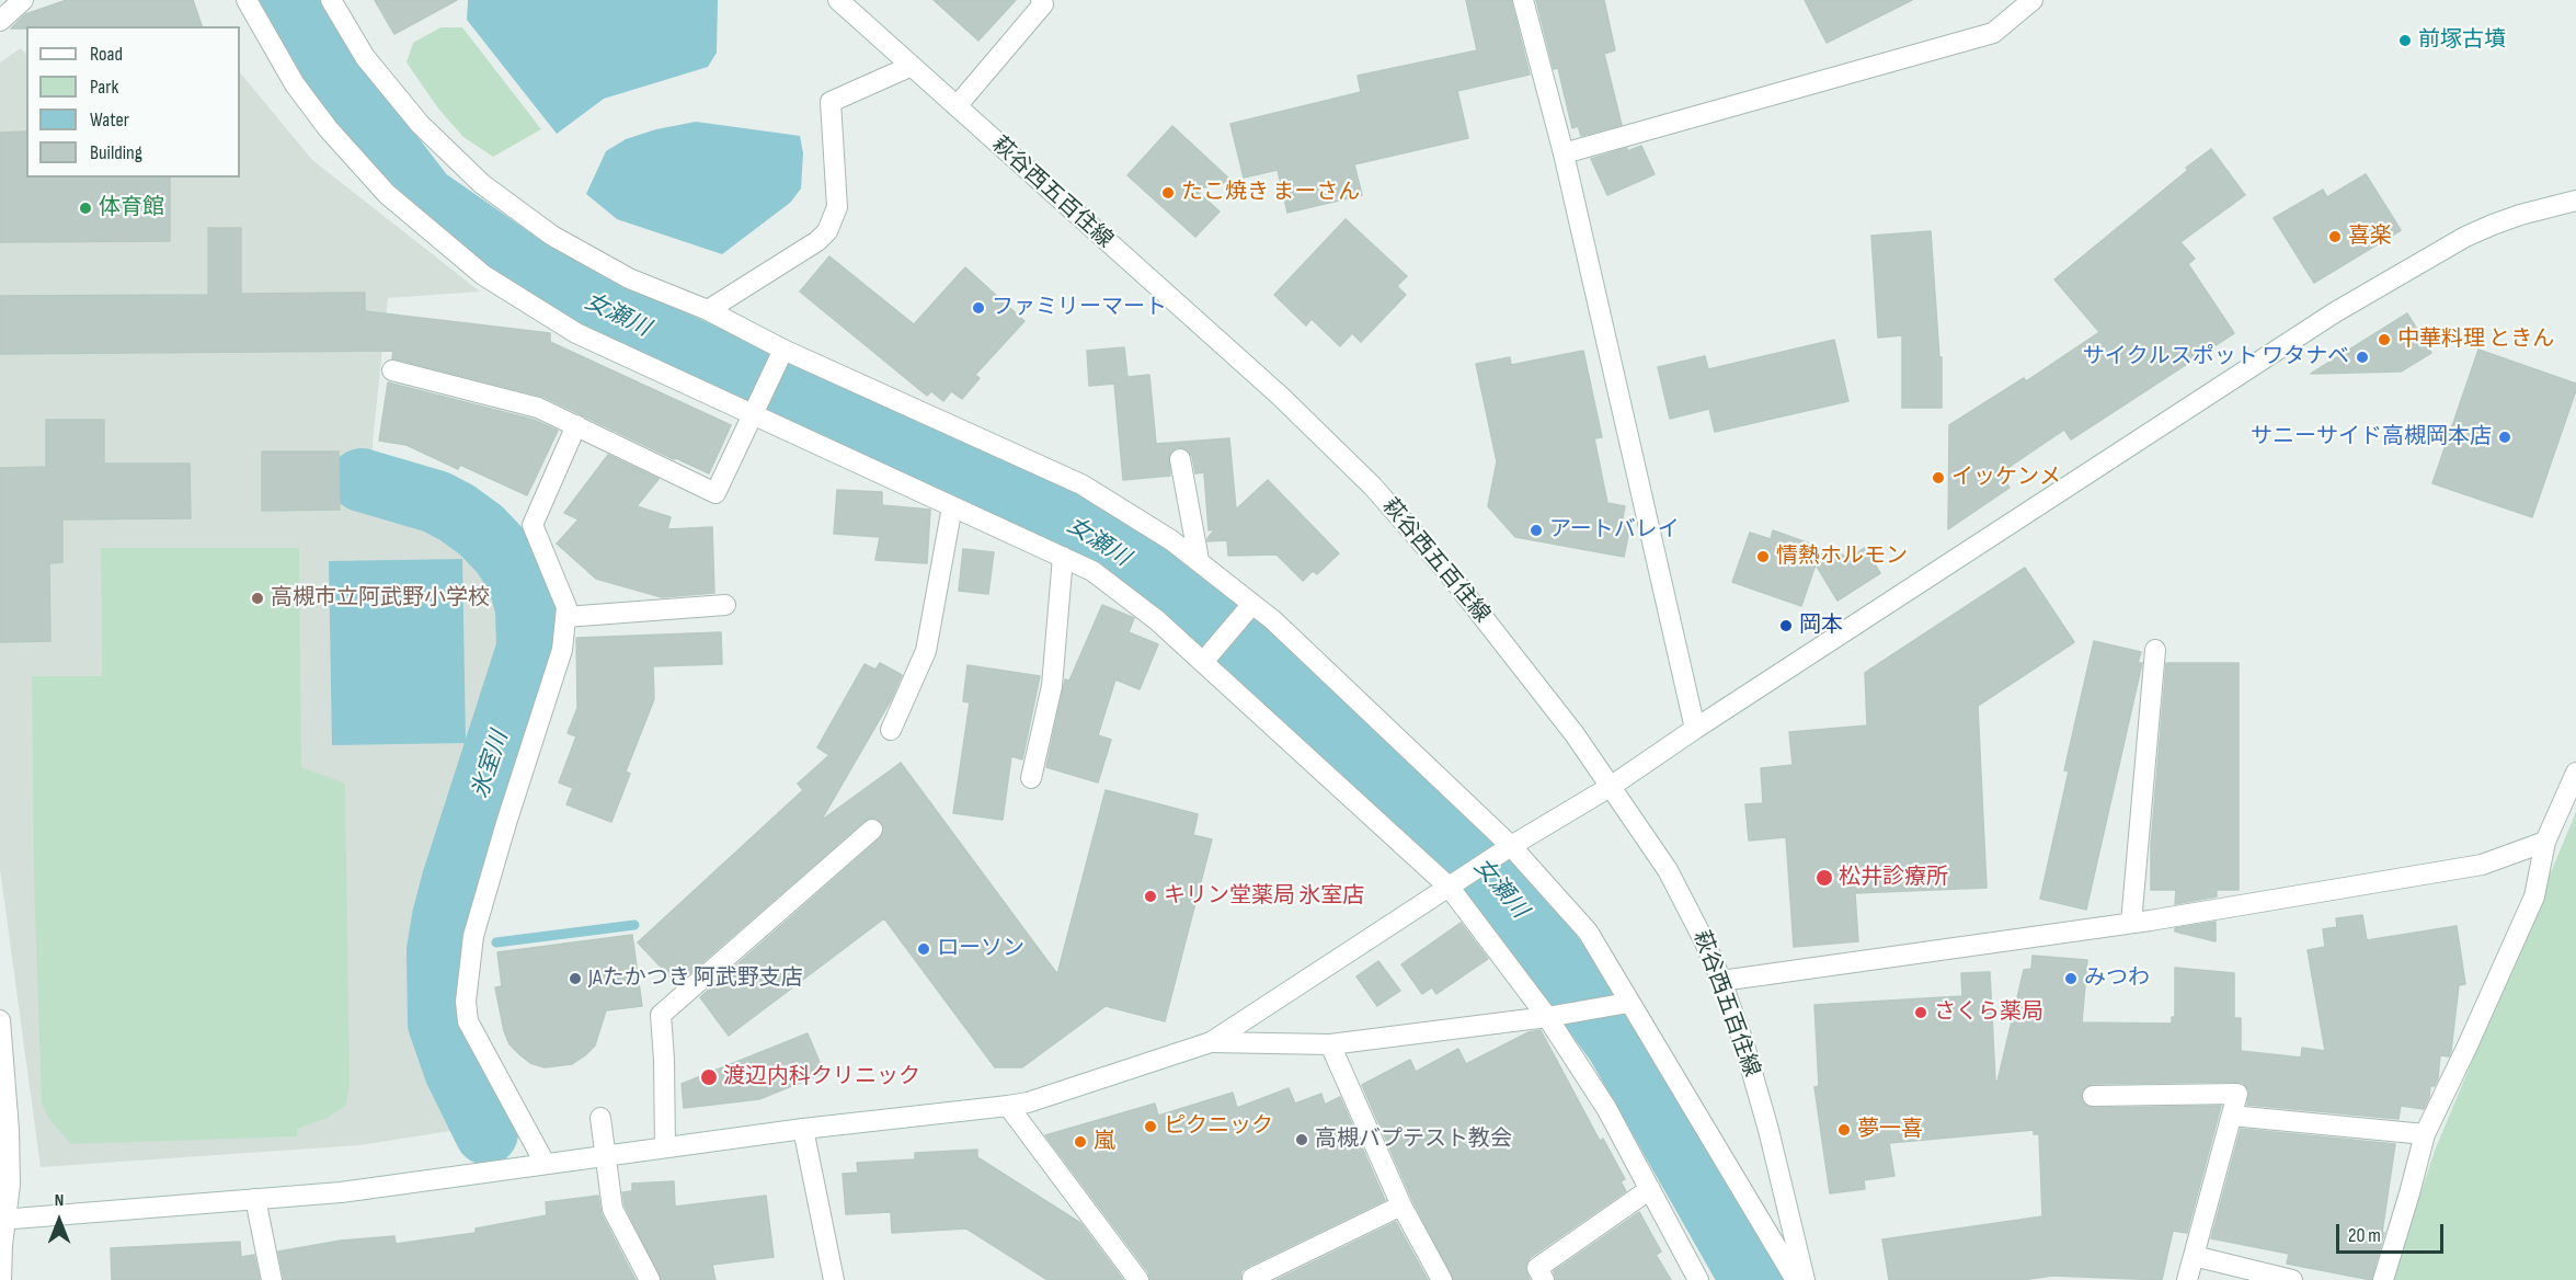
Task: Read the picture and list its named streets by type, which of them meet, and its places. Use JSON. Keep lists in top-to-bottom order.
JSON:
{
  "streets": {
    "street": ["萩谷西五百住線"]
  },
  "water": ["女瀬川", "氷室川"],
  "places": [
    "前塚古墳",
    "たこ焼き まーさん",
    "体育館",
    "喜楽",
    "ファミリーマート",
    "中華料理 ときん",
    "サイクルスポット ワタナベ",
    "サニーサイド高槻岡本店",
    "イッケンメ",
    "アートバレイ",
    "情熱ホルモン",
    "高槻市立阿武野小学校",
    "岡本",
    "松井診療所",
    "キリン堂薬局 氷室店",
    "ローソン",
    "JAたかつき 阿武野支店",
    "みつわ",
    "さくら薬局",
    "渡辺内科クリニック",
    "ピクニック",
    "夢一喜",
    "高槻バプテスト教会",
    "嵐"
  ],
  "legend": [
    "Road",
    "Park",
    "Water",
    "Building"
  ],
  "scale_bar": "20 m",
  "north": "top"
}
